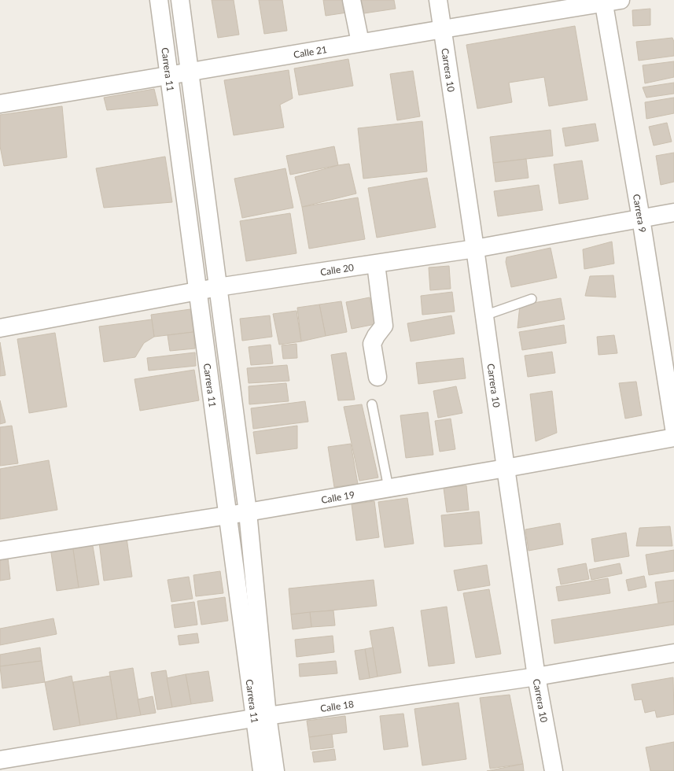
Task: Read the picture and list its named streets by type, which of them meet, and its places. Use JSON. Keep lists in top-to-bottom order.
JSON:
{
  "streets": {
    "street": [
      "Calle 21",
      "Carrera 11",
      "Carrera 10",
      "Carrera 9",
      "Calle 20",
      "Calle 19",
      "Calle 18"
    ]
  },
  "crossings": [
    ["Calle 21", "Carrera 11"],
    ["Calle 21", "Carrera 10"],
    ["Calle 21", "Carrera 9"],
    ["Carrera 11", "Calle 20"],
    ["Carrera 11", "Calle 19"],
    ["Carrera 11", "Calle 18"],
    ["Carrera 10", "Calle 20"],
    ["Carrera 10", "Calle 19"],
    ["Carrera 10", "Calle 18"],
    ["Carrera 9", "Calle 20"]
  ]
}
